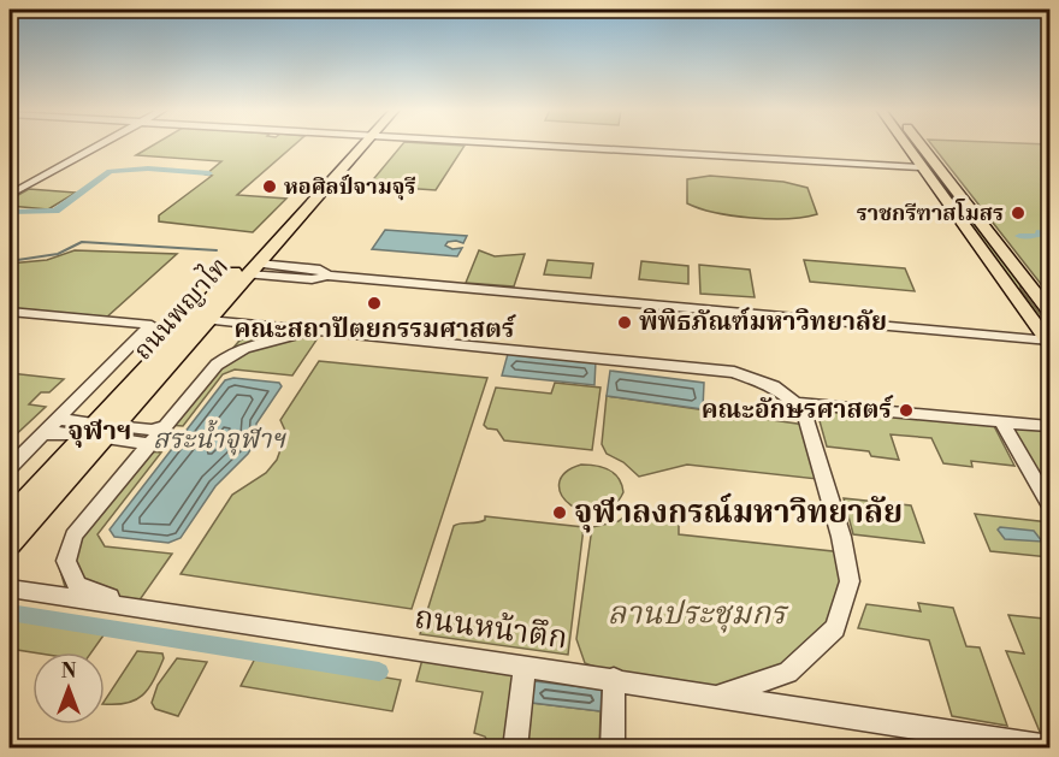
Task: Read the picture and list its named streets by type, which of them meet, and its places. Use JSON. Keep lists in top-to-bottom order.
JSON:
{
  "streets": {
    "main road": ["ถนนพญาไท"],
    "street": ["ถนนหน้าตึก"]
  },
  "districts": ["จุฬาฯ"],
  "water": ["สระน้ำจุฬาฯ"],
  "parks": ["ลานประชุมกร"],
  "places": [
    "หอศิลป์จามจุรี",
    "ราชกรีฑาสโมสร",
    "คณะสถาปัตยกรรมศาสตร์",
    "พิพิธภัณฑ์มหาวิทยาลัย",
    "คณะอักษรศาสตร์",
    "จุฬาลงกรณ์มหาวิทยาลัย"
  ],
  "north": "top"
}
